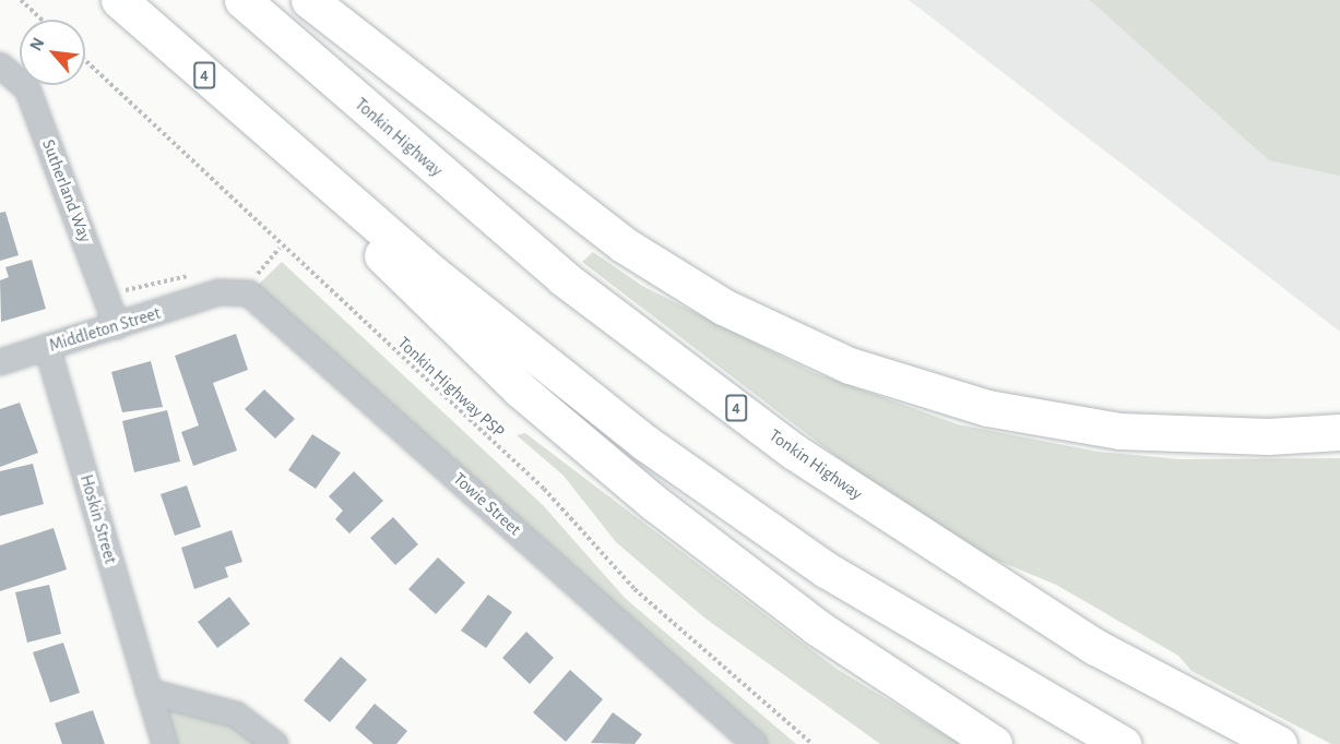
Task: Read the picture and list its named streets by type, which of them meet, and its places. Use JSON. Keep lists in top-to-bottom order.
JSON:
{
  "streets": {
    "highway": ["4", "Tonkin Highway"],
    "street": [
      "Sutherland Way",
      "Middleton Street",
      "Towie Street",
      "Hoskin Street"
    ],
    "path": ["Tonkin Highway PSP"]
  },
  "crossings": [
    ["Sutherland Way", "Middleton Street"],
    ["Middleton Street", "Towie Street"],
    ["Middleton Street", "Hoskin Street"]
  ],
  "north": "top left"
}
